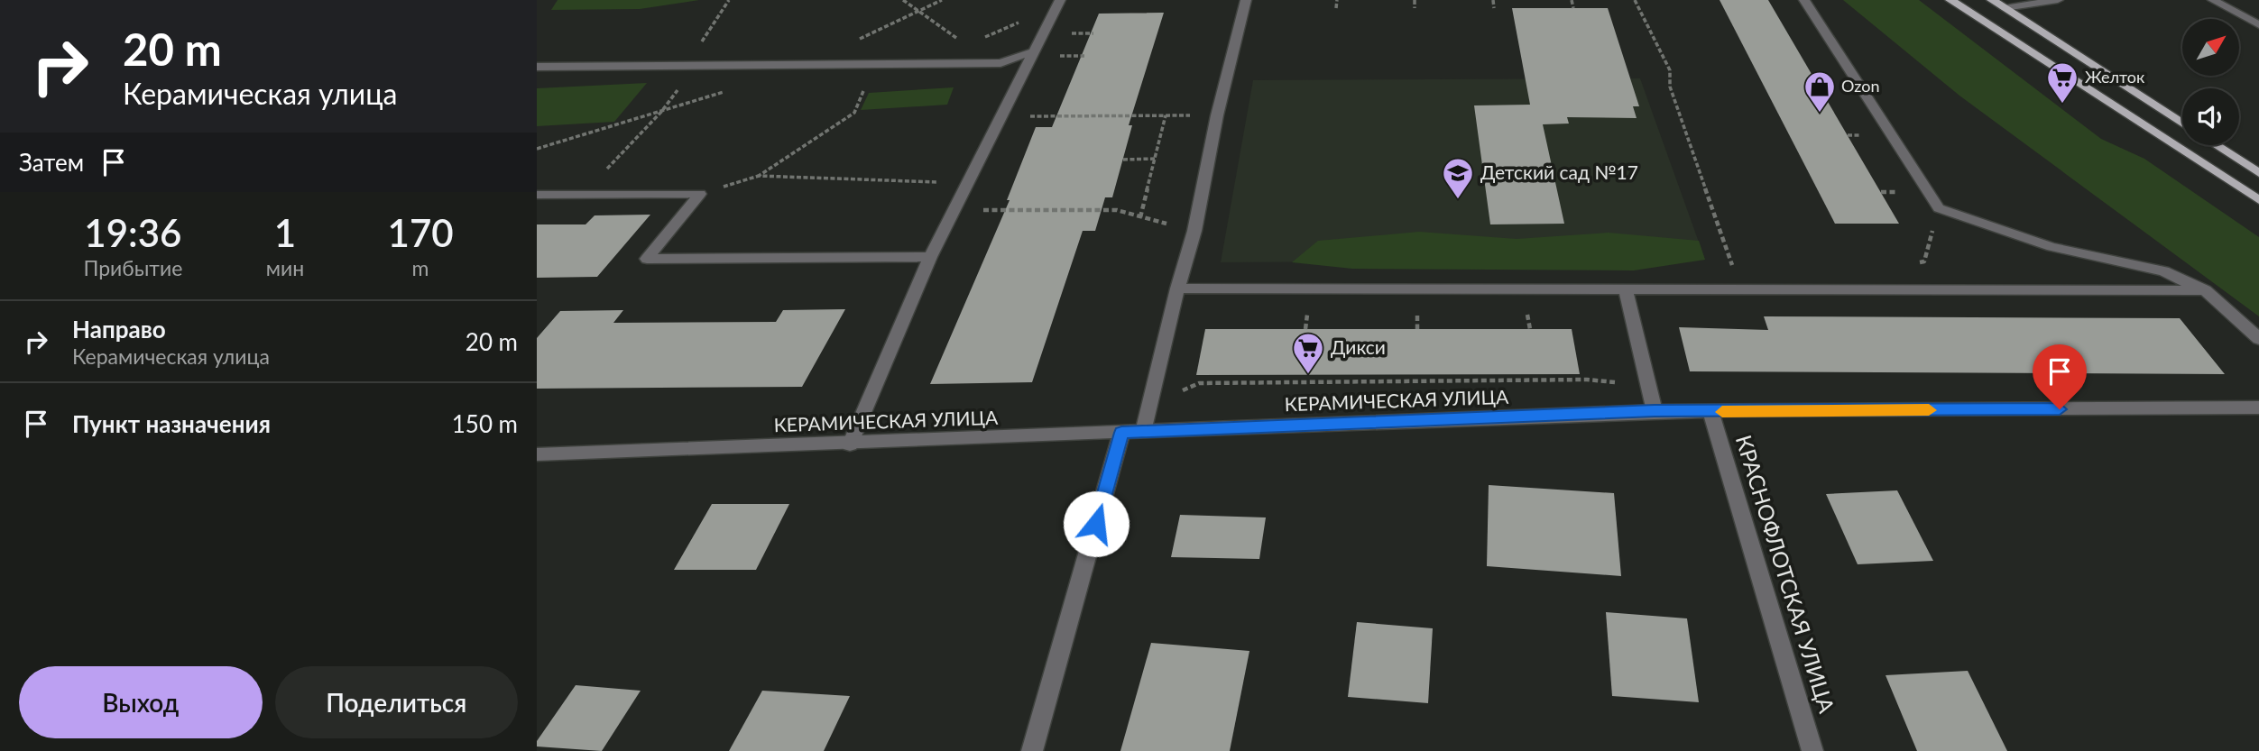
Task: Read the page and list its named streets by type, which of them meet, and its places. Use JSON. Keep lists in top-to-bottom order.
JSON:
{
  "streets": {
    "street": ["КЕРАМИЧЕСКАЯ УЛИЦА", "КРАСНОФЛОТСКАЯ УЛИЦА"]
  },
  "crossings": [
    ["КЕРАМИЧЕСКАЯ УЛИЦА", "КРАСНОФЛОТСКАЯ УЛИЦА"]
  ],
  "places": {
    "supermarket": ["Желток", "Дикси"],
    "shop": ["Ozon"],
    "school or university": ["Детский сад №17"]
  },
  "north": "top right",
  "page": {
    "turn": ["20 m", "Керамическая улица"],
    "then": "Затем",
    "eta": [
      "19:36",
      "Прибытие",
      "1",
      "мин",
      "170",
      "m"
    ],
    "list": [
      {
        "name": "Направо",
        "note": "Керамическая улица",
        "value": "20 m"
      },
      {
        "name": "Пункт назначения",
        "value": "150 m"
      }
    ],
    "buttons": ["Выход", "Поделиться"]
  }
}
